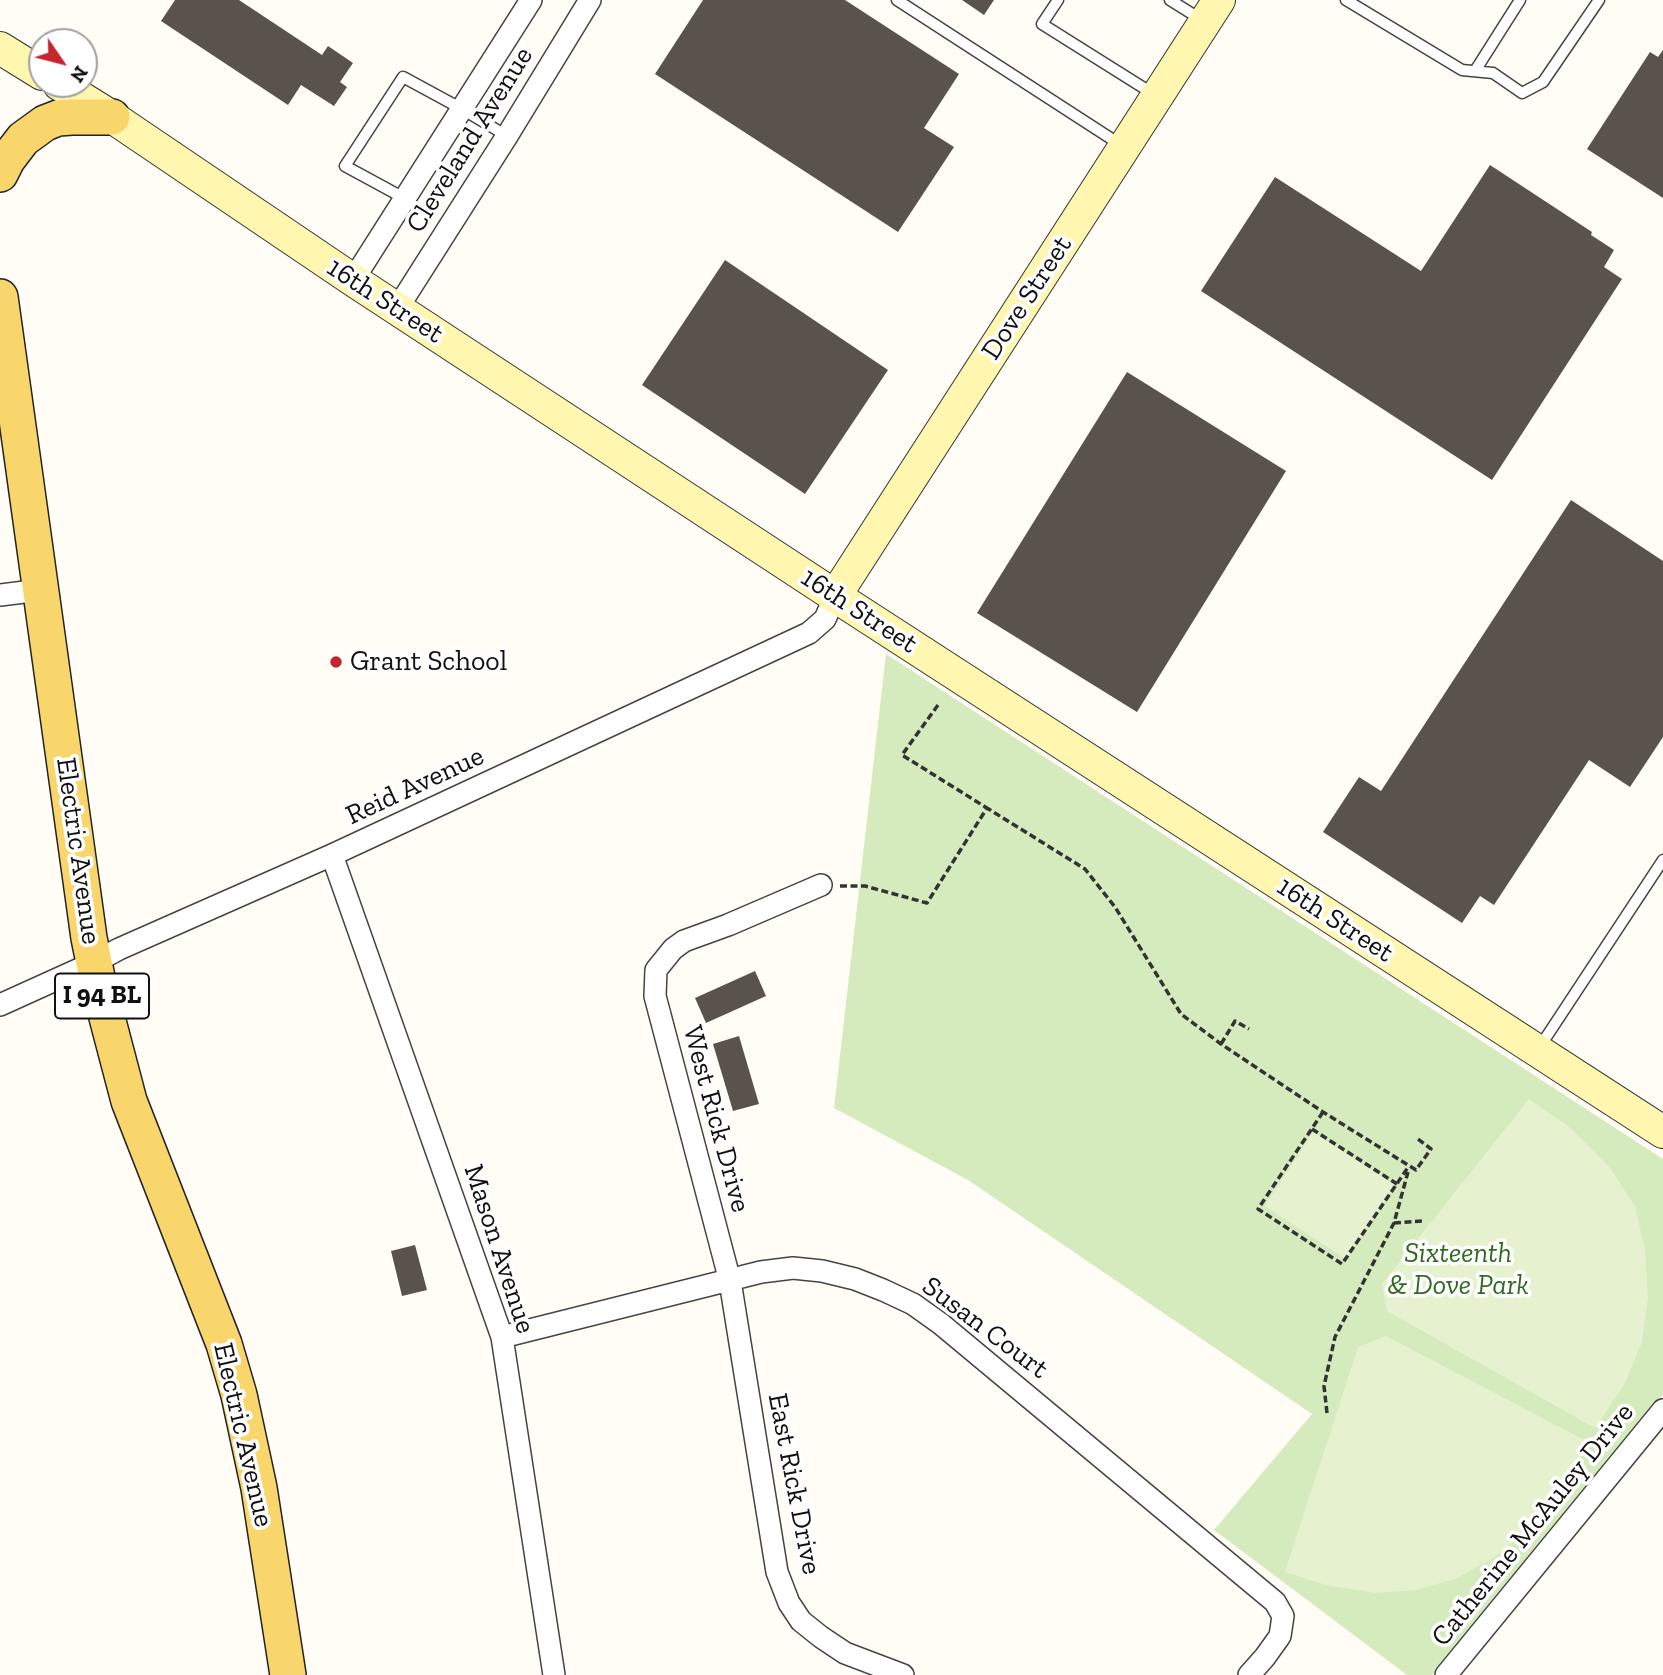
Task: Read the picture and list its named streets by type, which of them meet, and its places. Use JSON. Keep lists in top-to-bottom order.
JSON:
{
  "streets": {
    "main road": ["Electric Avenue", "I 94 BL"],
    "street": [
      "Cleveland Avenue",
      "Dove Street",
      "16th Street",
      "Reid Avenue",
      "West Rick Drive",
      "Mason Avenue",
      "Susan Court",
      "East Rick Drive",
      "Catherine McAuley Drive"
    ]
  },
  "crossings": [
    ["Cleveland Avenue", "16th Street"],
    ["Dove Street", "16th Street"],
    ["Dove Street", "Reid Avenue"],
    ["16th Street", "Reid Avenue"],
    ["Reid Avenue", "Electric Avenue"],
    ["Reid Avenue", "Mason Avenue"],
    ["West Rick Drive", "Susan Court"],
    ["West Rick Drive", "East Rick Drive"],
    ["Mason Avenue", "Susan Court"],
    ["Susan Court", "East Rick Drive"]
  ],
  "parks": ["Sixteenth & Dove Park"],
  "places": ["Grant School"],
  "north": "bottom right"
}
